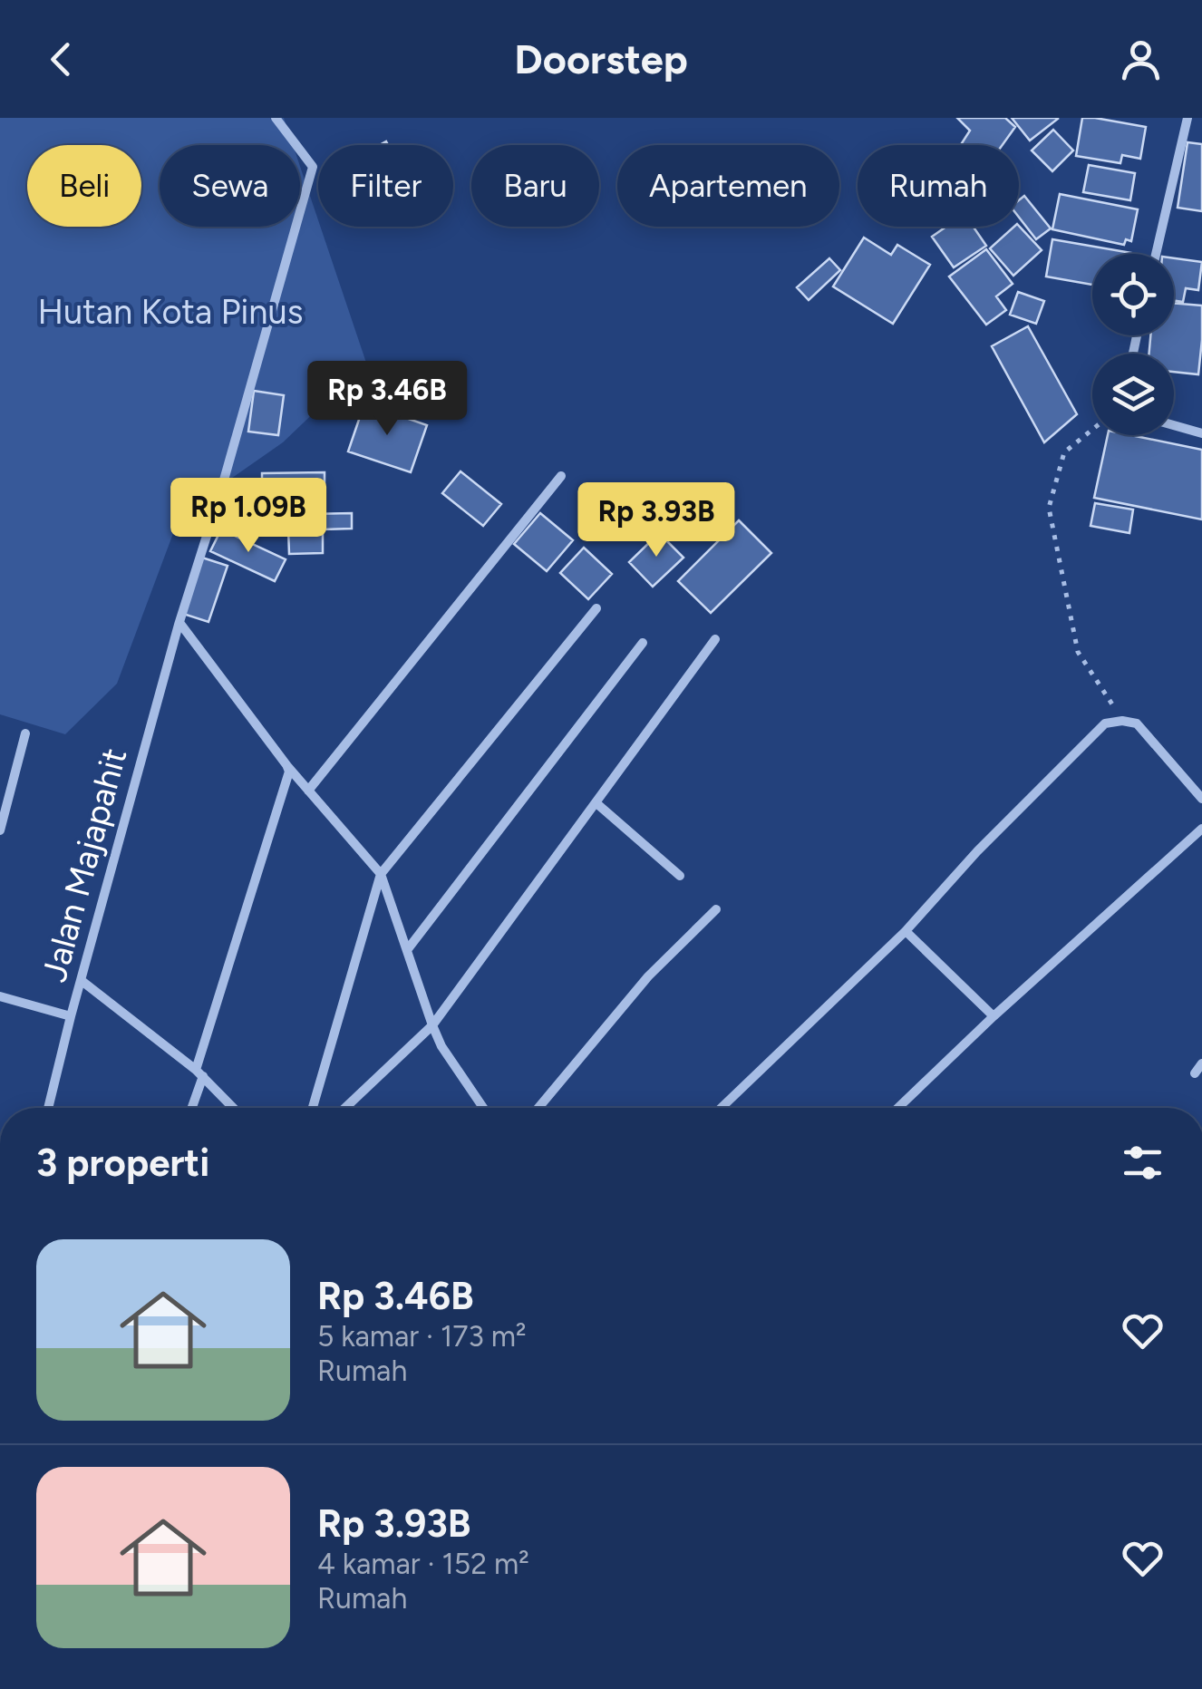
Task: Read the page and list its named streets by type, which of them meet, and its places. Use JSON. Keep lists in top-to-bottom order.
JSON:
{
  "streets": {
    "street": ["Jalan Majapahit"]
  },
  "parks": ["Hutan Kota Pinus"],
  "page": {
    "header": "Doorstep",
    "chip": [
      "Beli",
      "Sewa",
      "Filter",
      "Baru",
      "Apartemen",
      "Rumah"
    ],
    "price": ["Rp 3.46B", "Rp 1.09B", "Rp 3.93B"],
    "heading": "3 properti",
    "list": [
      {
        "name": "Rp 3.46B",
        "note": "5 kamar · 173 m² · Rumah"
      },
      {
        "name": "Rp 3.93B",
        "note": "4 kamar · 152 m² · Rumah"
      }
    ]
  }
}
